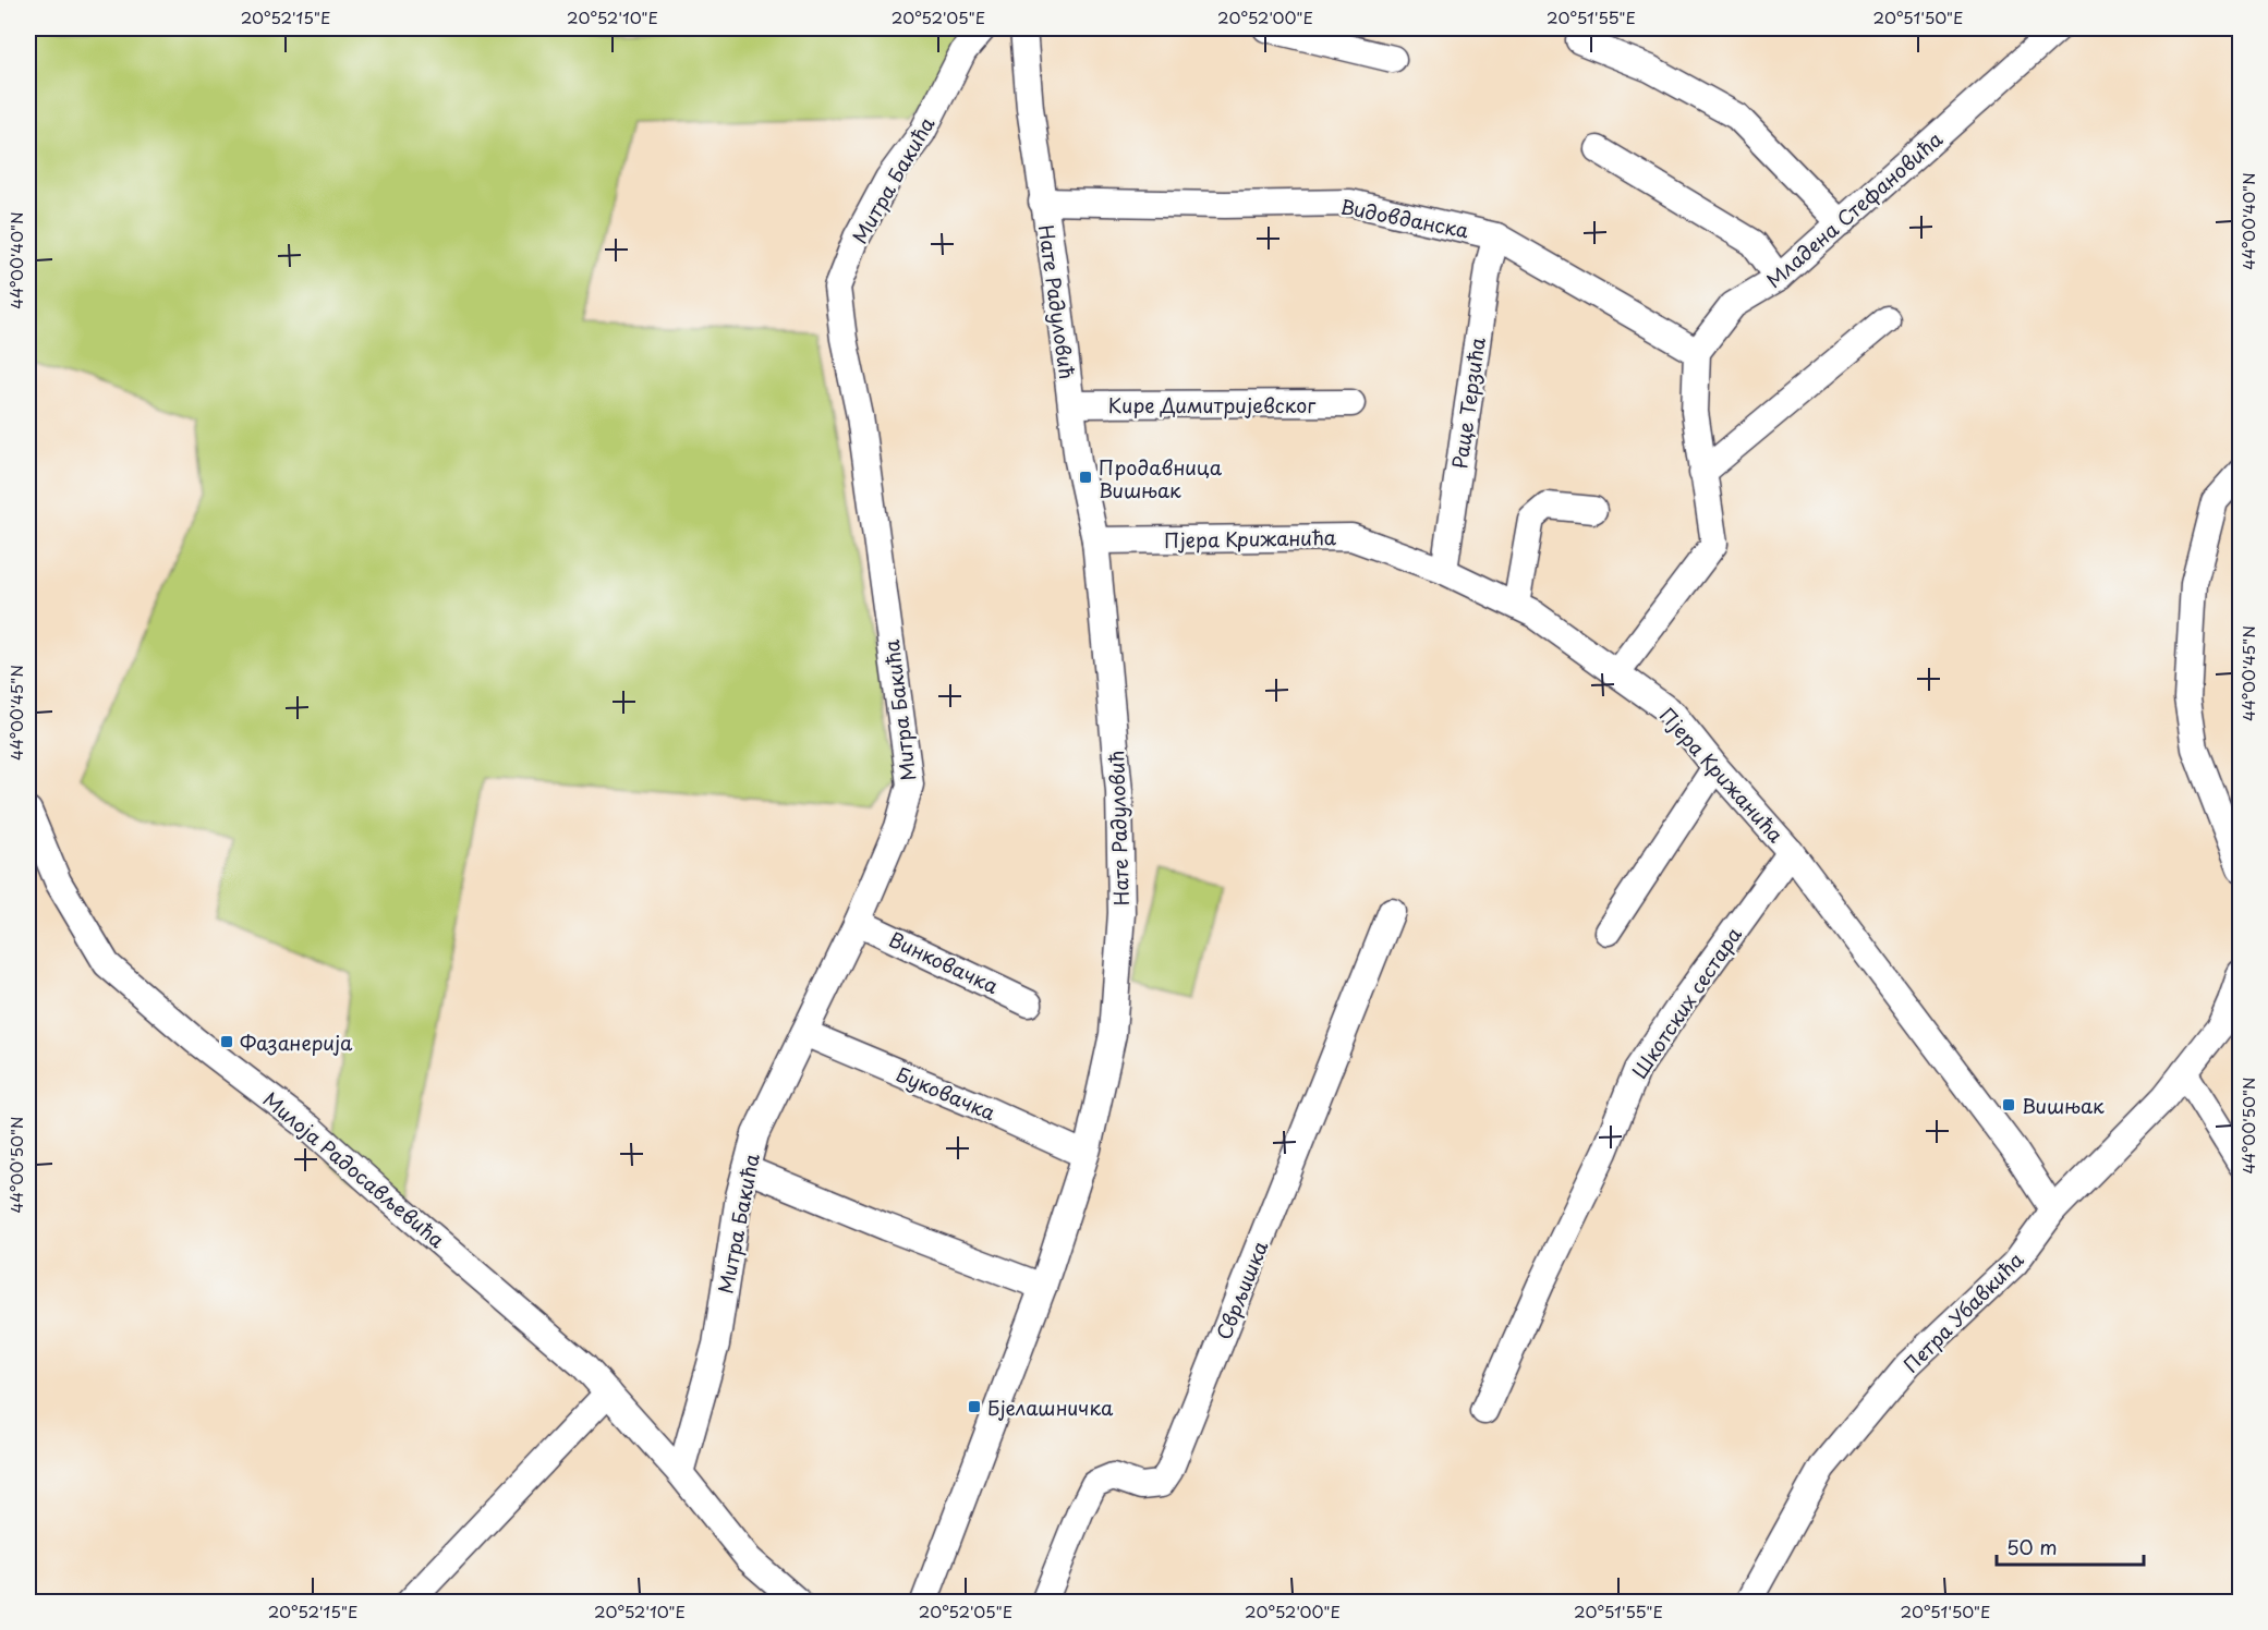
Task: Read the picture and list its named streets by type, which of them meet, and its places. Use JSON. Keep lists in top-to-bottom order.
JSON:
{
  "streets": {
    "street": [
      "Митра Бакића",
      "Младена Стефановића",
      "Видовданска",
      "Нате Радуловић",
      "Раце Терзића",
      "Кире Димитријевског",
      "Пјера Крижанића",
      "Винковачка",
      "Шкотских сестара",
      "Буковачка",
      "Милоја Радосављевића",
      "Сврљишка",
      "Петра Убавкића"
    ]
  },
  "crossings": [
    ["Митра Бакића", "Винковачка"],
    ["Митра Бакића", "Буковачка"],
    ["Митра Бакића", "Милоја Радосављевића"],
    ["Младена Стефановића", "Видовданска"],
    ["Видовданска", "Нате Радуловић"],
    ["Видовданска", "Раце Терзића"],
    ["Нате Радуловић", "Кире Димитријевског"],
    ["Нате Радуловић", "Пјера Крижанића"],
    ["Нате Радуловић", "Буковачка"],
    ["Раце Терзића", "Пјера Крижанића"],
    ["Пјера Крижанића", "Шкотских сестара"],
    ["Пјера Крижанића", "Петра Убавкића"]
  ],
  "places": {
    "transit": [
      "Продавница Вишњак",
      "Фазанерија",
      "Вишњак",
      "Бјелашничка"
    ]
  },
  "scale_bar": "50 m",
  "coordinates": [
    "20°52'15\"E",
    "20°52'10\"E",
    "20°52'05\"E",
    "20°52'00\"E",
    "20°51'55\"E",
    "20°51'50\"E",
    "44°00'40\"N",
    "44°00'45\"N",
    "44°00'50\"N"
  ]
}
